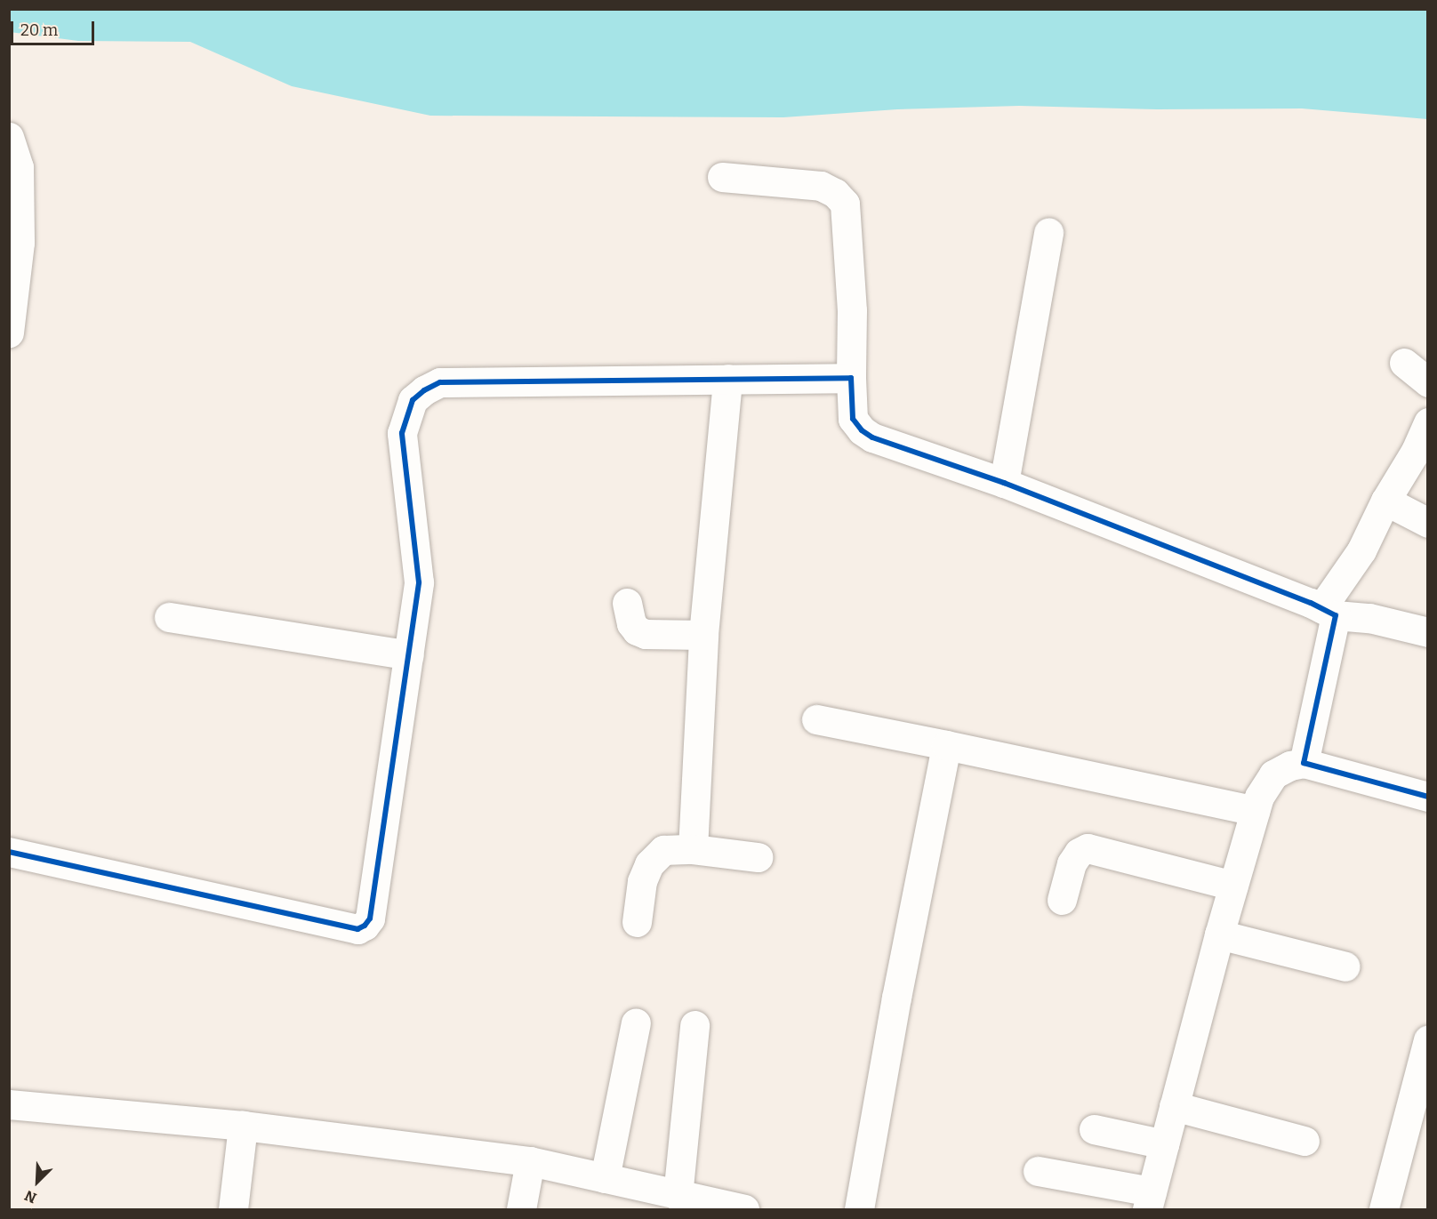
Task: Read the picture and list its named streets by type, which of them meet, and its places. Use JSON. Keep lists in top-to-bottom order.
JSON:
{
  "scale_bar": "20 m",
  "north": "bottom left"
}
